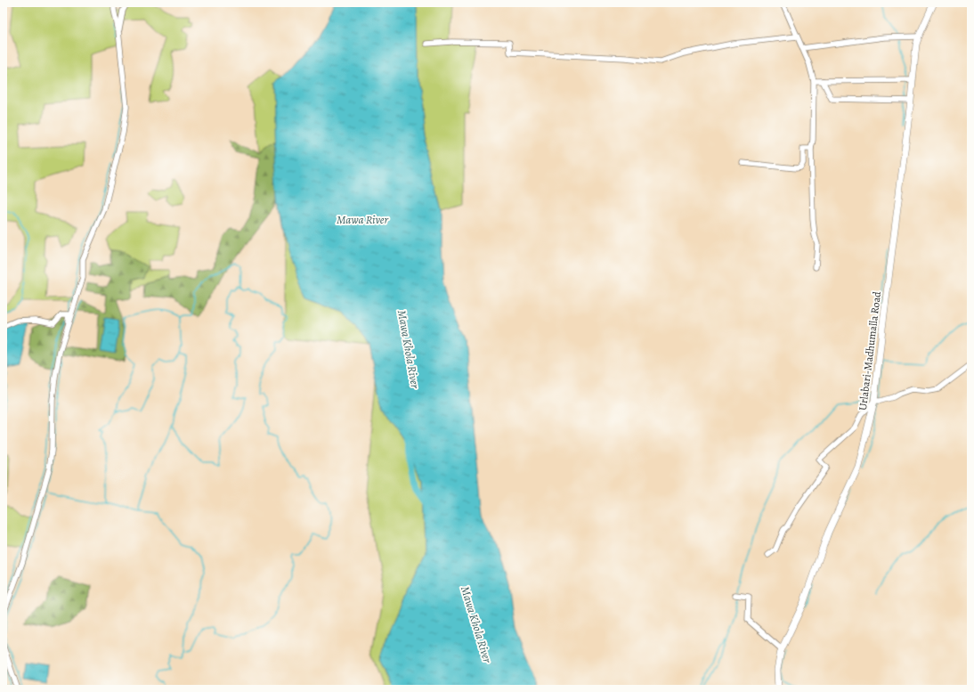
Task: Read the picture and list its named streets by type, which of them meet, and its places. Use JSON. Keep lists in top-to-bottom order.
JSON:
{
  "streets": {
    "main road": ["Urlabari-Madhumalla Road"]
  },
  "water": ["Mawa River", "Mawa Khola River"]
}
